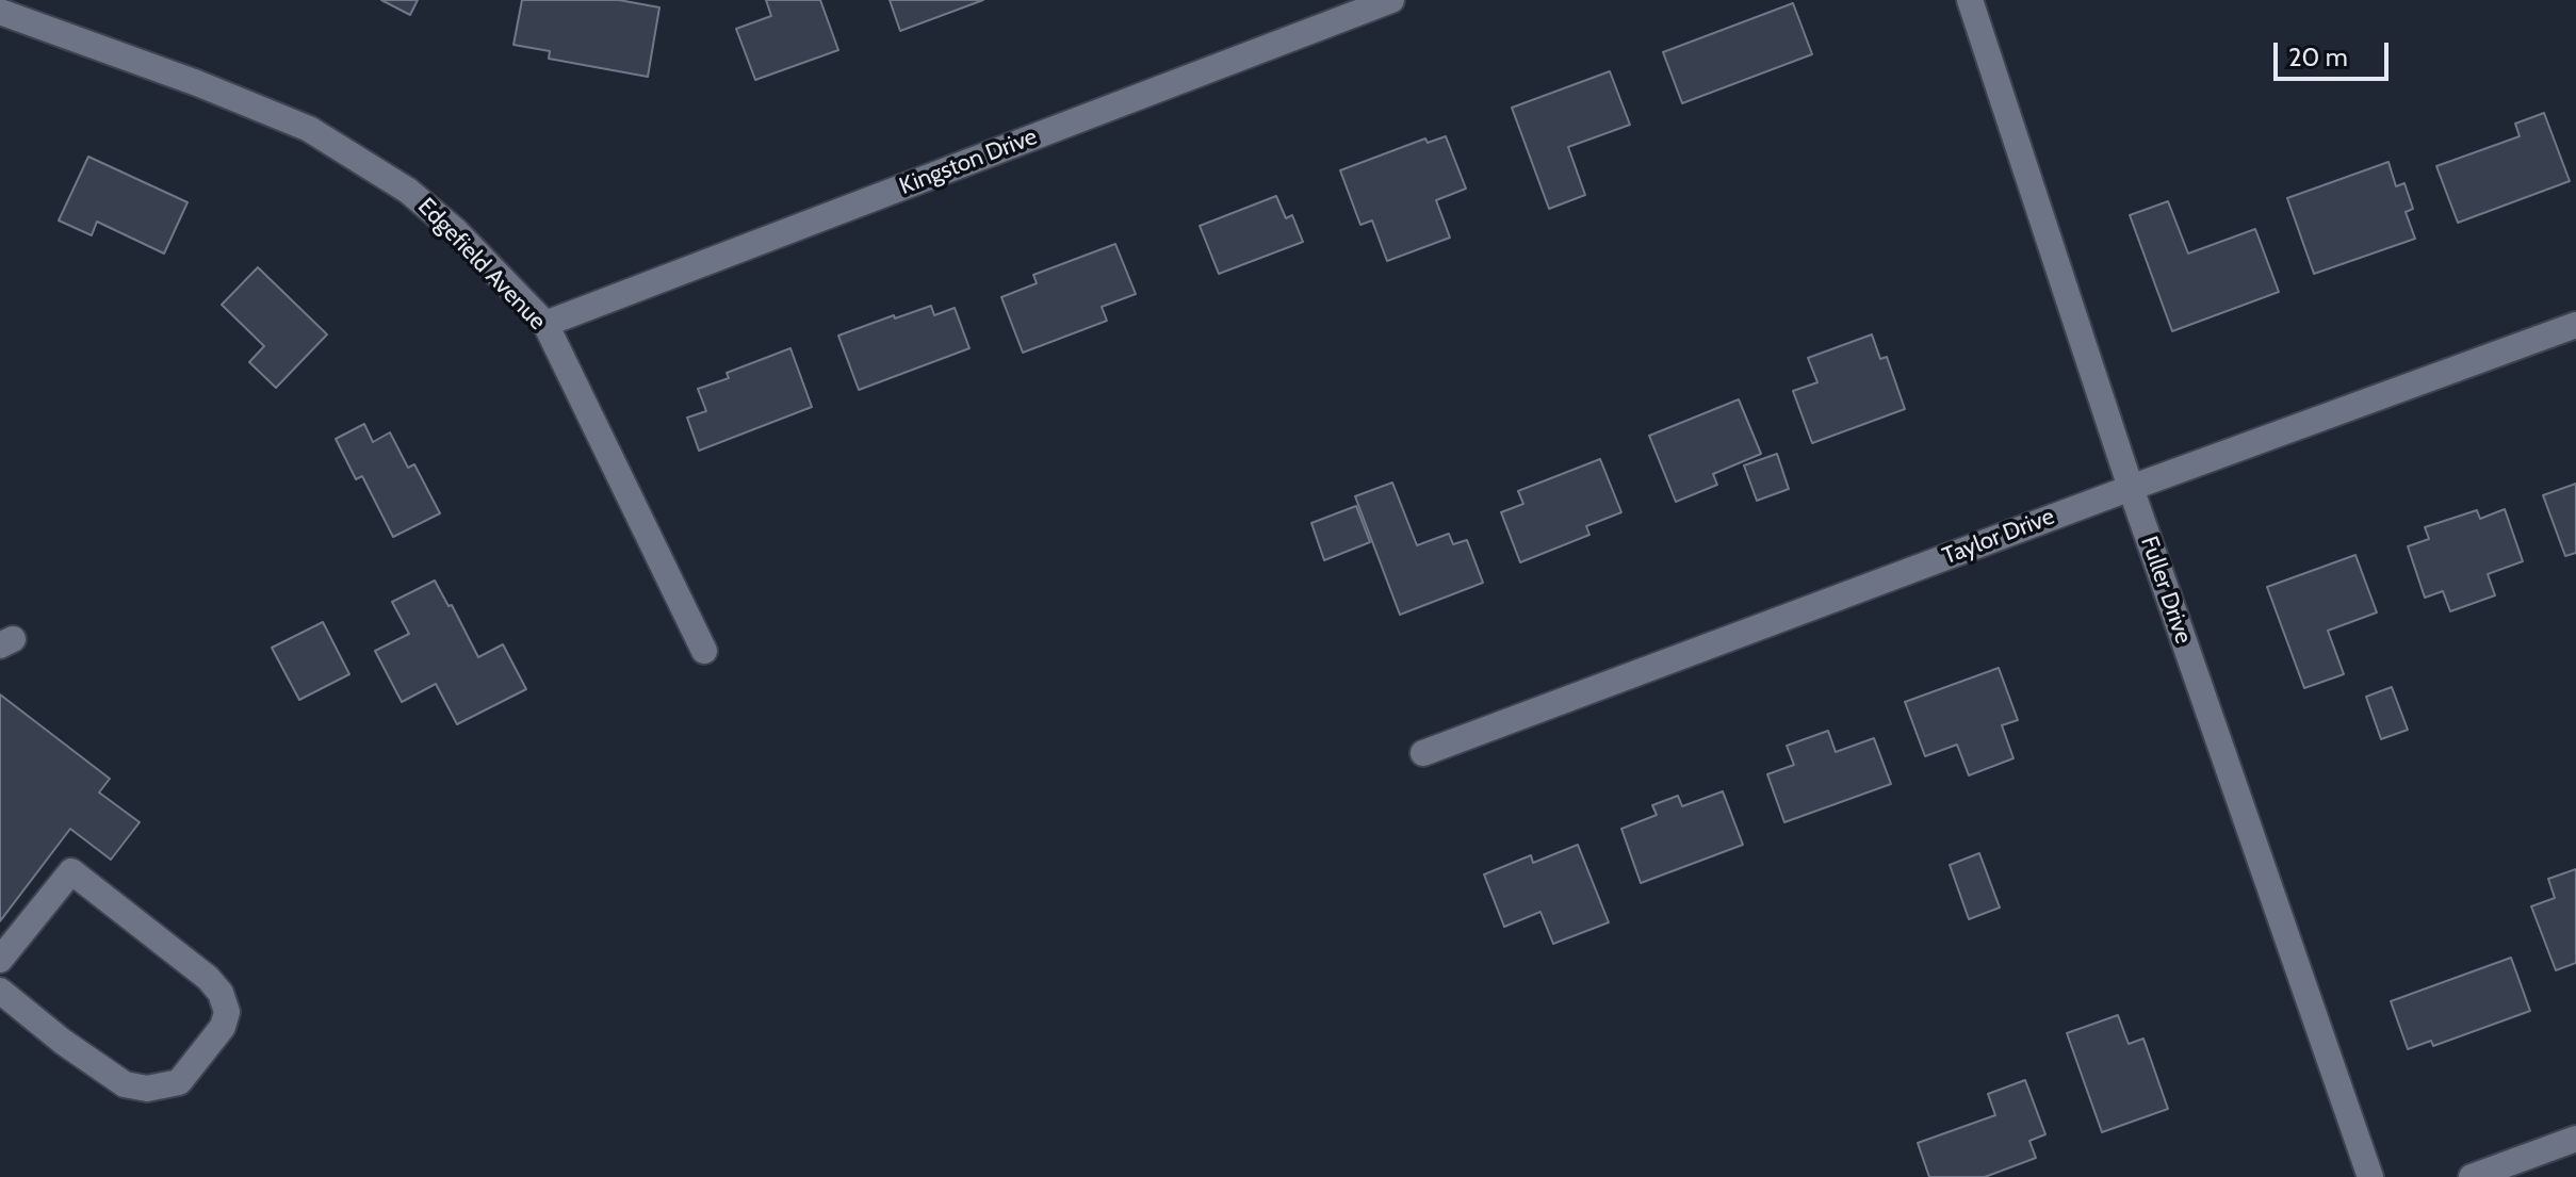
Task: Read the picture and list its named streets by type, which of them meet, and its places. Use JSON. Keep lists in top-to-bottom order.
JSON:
{
  "streets": {
    "street": [
      "Kingston Drive",
      "Edgefield Avenue",
      "Taylor Drive",
      "Fuller Drive"
    ]
  },
  "crossings": [
    ["Kingston Drive", "Edgefield Avenue"],
    ["Taylor Drive", "Fuller Drive"]
  ],
  "scale_bar": "20 m"
}
